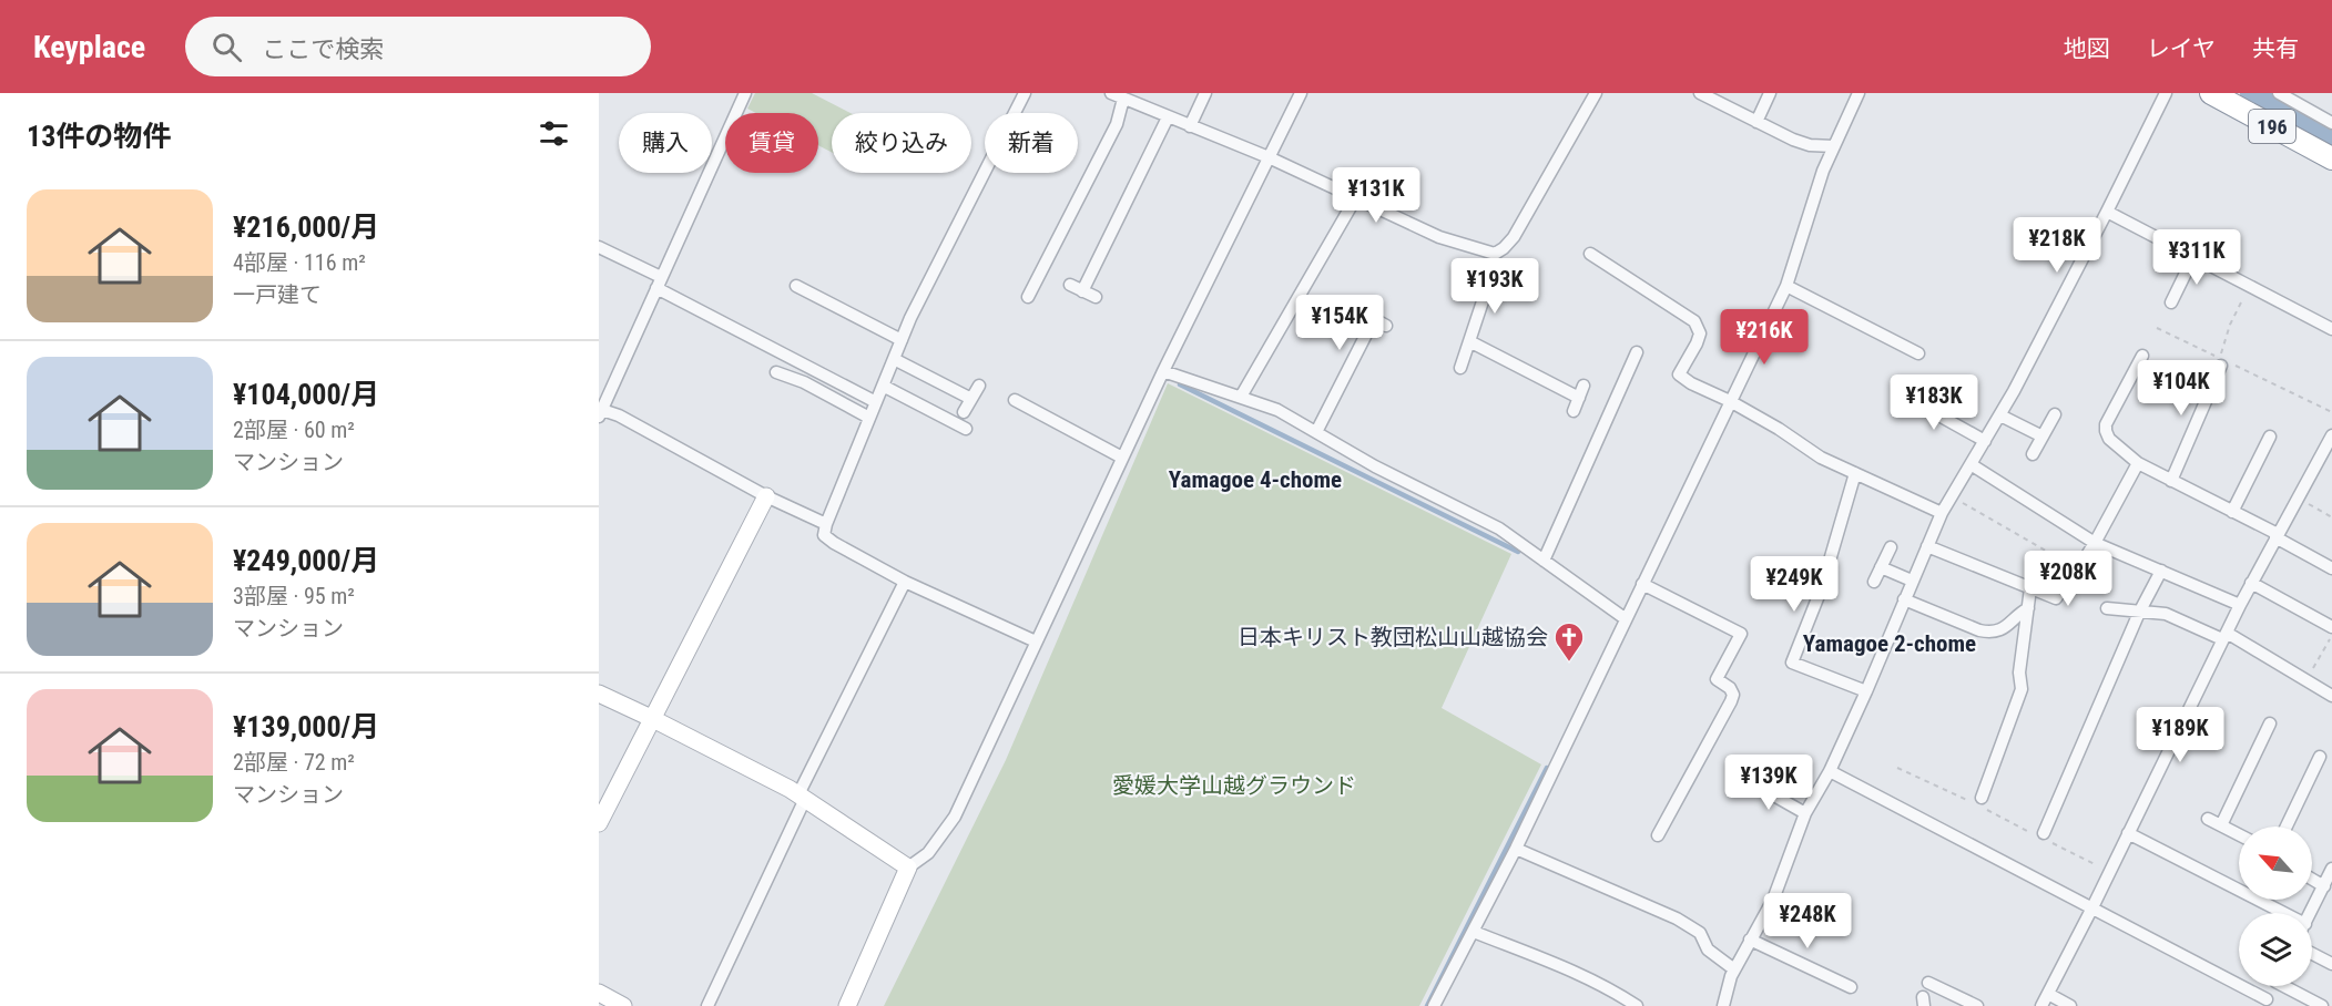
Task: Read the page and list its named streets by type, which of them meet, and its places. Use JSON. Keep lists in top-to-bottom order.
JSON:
{
  "streets": {
    "highway": ["196"]
  },
  "districts": ["Yamagoe 4-chome", "Yamagoe 2-chome"],
  "parks": ["愛媛大学山越グラウンド"],
  "places": {
    "church": ["日本キリスト教団松山山越協会"]
  },
  "north": "top left",
  "page": {
    "header": "Keyplace",
    "search": "ここで検索",
    "nav": ["地図", "レイヤ", "共有"],
    "heading": "13件の物件",
    "chip": [
      "購入",
      "賃貸",
      "絞り込み",
      "新着"
    ],
    "price": [
      "¥131K",
      "¥218K",
      "¥311K",
      "¥193K",
      "¥154K",
      "¥216K",
      "¥104K",
      "¥183K",
      "¥208K",
      "¥249K",
      "¥189K",
      "¥139K",
      "¥248K"
    ],
    "list": [
      {
        "name": "¥216,000/月",
        "note": "4部屋 · 116 m² · 一戸建て"
      },
      {
        "name": "¥104,000/月",
        "note": "2部屋 · 60 m² · マンション"
      },
      {
        "name": "¥249,000/月",
        "note": "3部屋 · 95 m² · マンション"
      },
      {
        "name": "¥139,000/月",
        "note": "2部屋 · 72 m² · マンション"
      }
    ]
  }
}
